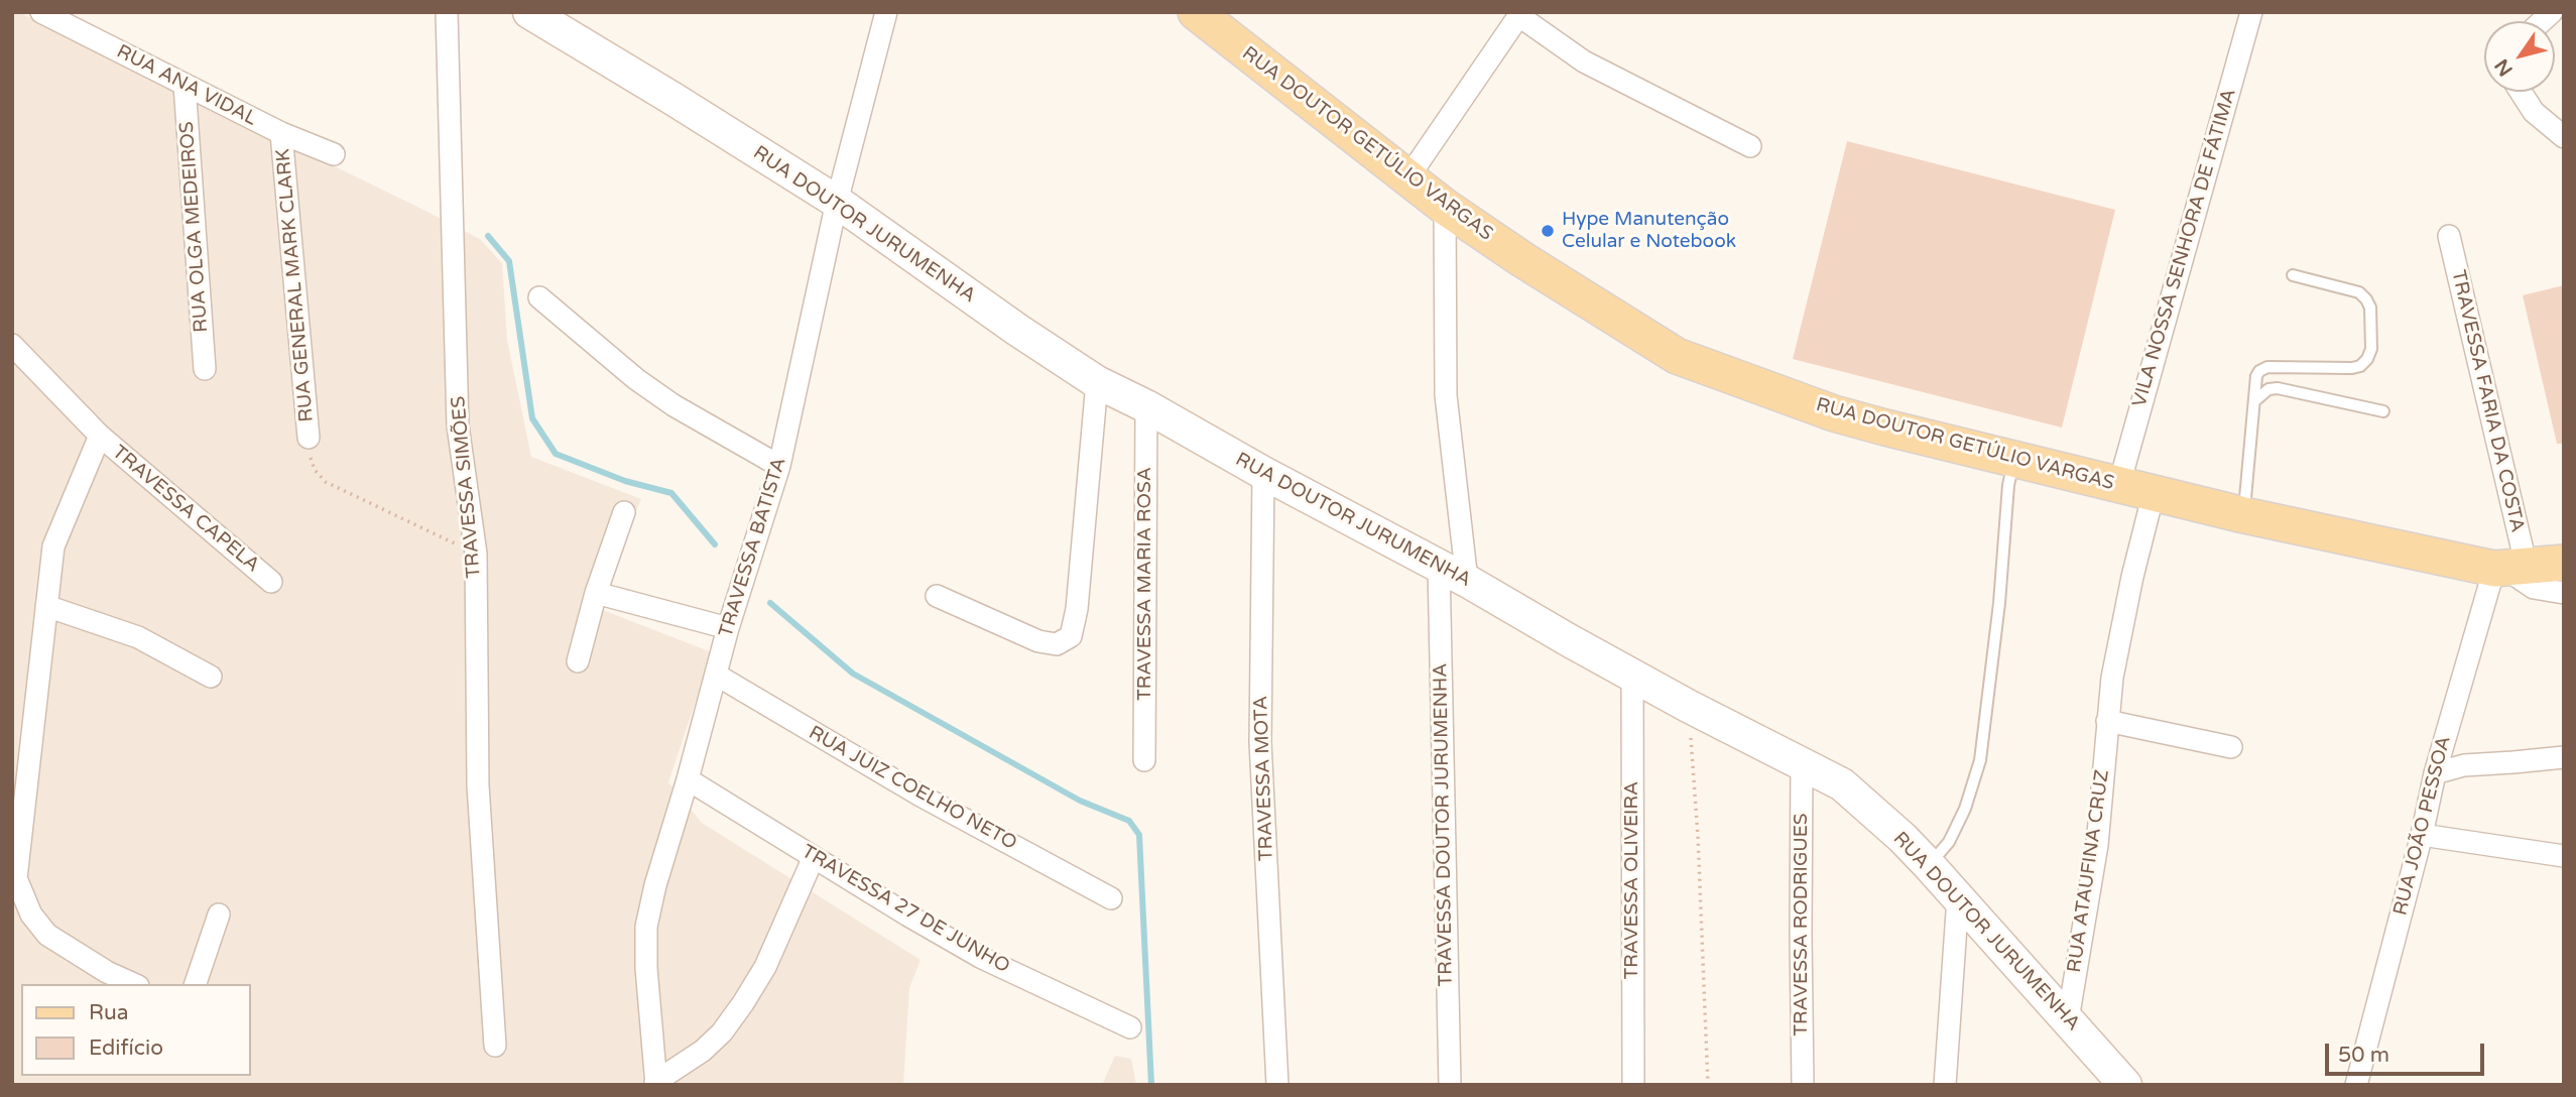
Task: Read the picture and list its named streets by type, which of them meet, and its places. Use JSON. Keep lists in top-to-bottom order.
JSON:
{
  "streets": {
    "main road": ["RUA DOUTOR GETÚLIO VARGAS", "RUA DOUTOR JURUMENHA"],
    "street": [
      "RUA ANA VIDAL",
      "RUA OLGA MEDEIROS",
      "VILA NOSSA SENHORA DE FÁTIMA",
      "RUA GENERAL MARK CLARK",
      "TRAVESSA FARIA DA COSTA",
      "TRAVESSA SIMÕES",
      "TRAVESSA CAPELA",
      "TRAVESSA BATISTA",
      "TRAVESSA MARIA ROSA",
      "TRAVESSA MOTA",
      "RUA JUIZ COELHO NETO",
      "TRAVESSA DOUTOR JURUMENHA",
      "RUA JOÃO PESSOA",
      "RUA ATAUFINA CRUZ",
      "TRAVESSA OLIVEIRA",
      "TRAVESSA 27 DE JUNHO",
      "TRAVESSA RODRIGUES"
    ]
  },
  "crossings": [
    ["RUA ANA VIDAL", "RUA OLGA MEDEIROS"],
    ["RUA ANA VIDAL", "RUA GENERAL MARK CLARK"],
    ["RUA DOUTOR GETÚLIO VARGAS", "VILA NOSSA SENHORA DE FÁTIMA"],
    ["RUA DOUTOR GETÚLIO VARGAS", "TRAVESSA FARIA DA COSTA"],
    ["RUA DOUTOR GETÚLIO VARGAS", "RUA JOÃO PESSOA"],
    ["RUA DOUTOR GETÚLIO VARGAS", "RUA ATAUFINA CRUZ"],
    ["RUA DOUTOR JURUMENHA", "TRAVESSA BATISTA"],
    ["RUA DOUTOR JURUMENHA", "TRAVESSA MARIA ROSA"],
    ["RUA DOUTOR JURUMENHA", "TRAVESSA MOTA"],
    ["RUA DOUTOR JURUMENHA", "TRAVESSA DOUTOR JURUMENHA"],
    ["RUA DOUTOR JURUMENHA", "RUA ATAUFINA CRUZ"],
    ["RUA DOUTOR JURUMENHA", "TRAVESSA OLIVEIRA"],
    ["RUA DOUTOR JURUMENHA", "TRAVESSA RODRIGUES"],
    ["TRAVESSA FARIA DA COSTA", "RUA JOÃO PESSOA"],
    ["TRAVESSA BATISTA", "RUA JUIZ COELHO NETO"],
    ["TRAVESSA BATISTA", "TRAVESSA 27 DE JUNHO"]
  ],
  "places": ["Hype Manutenção Celular e Notebook"],
  "legend": ["Rua", "Edifício"],
  "scale_bar": "50 m",
  "north": "bottom left"
}
